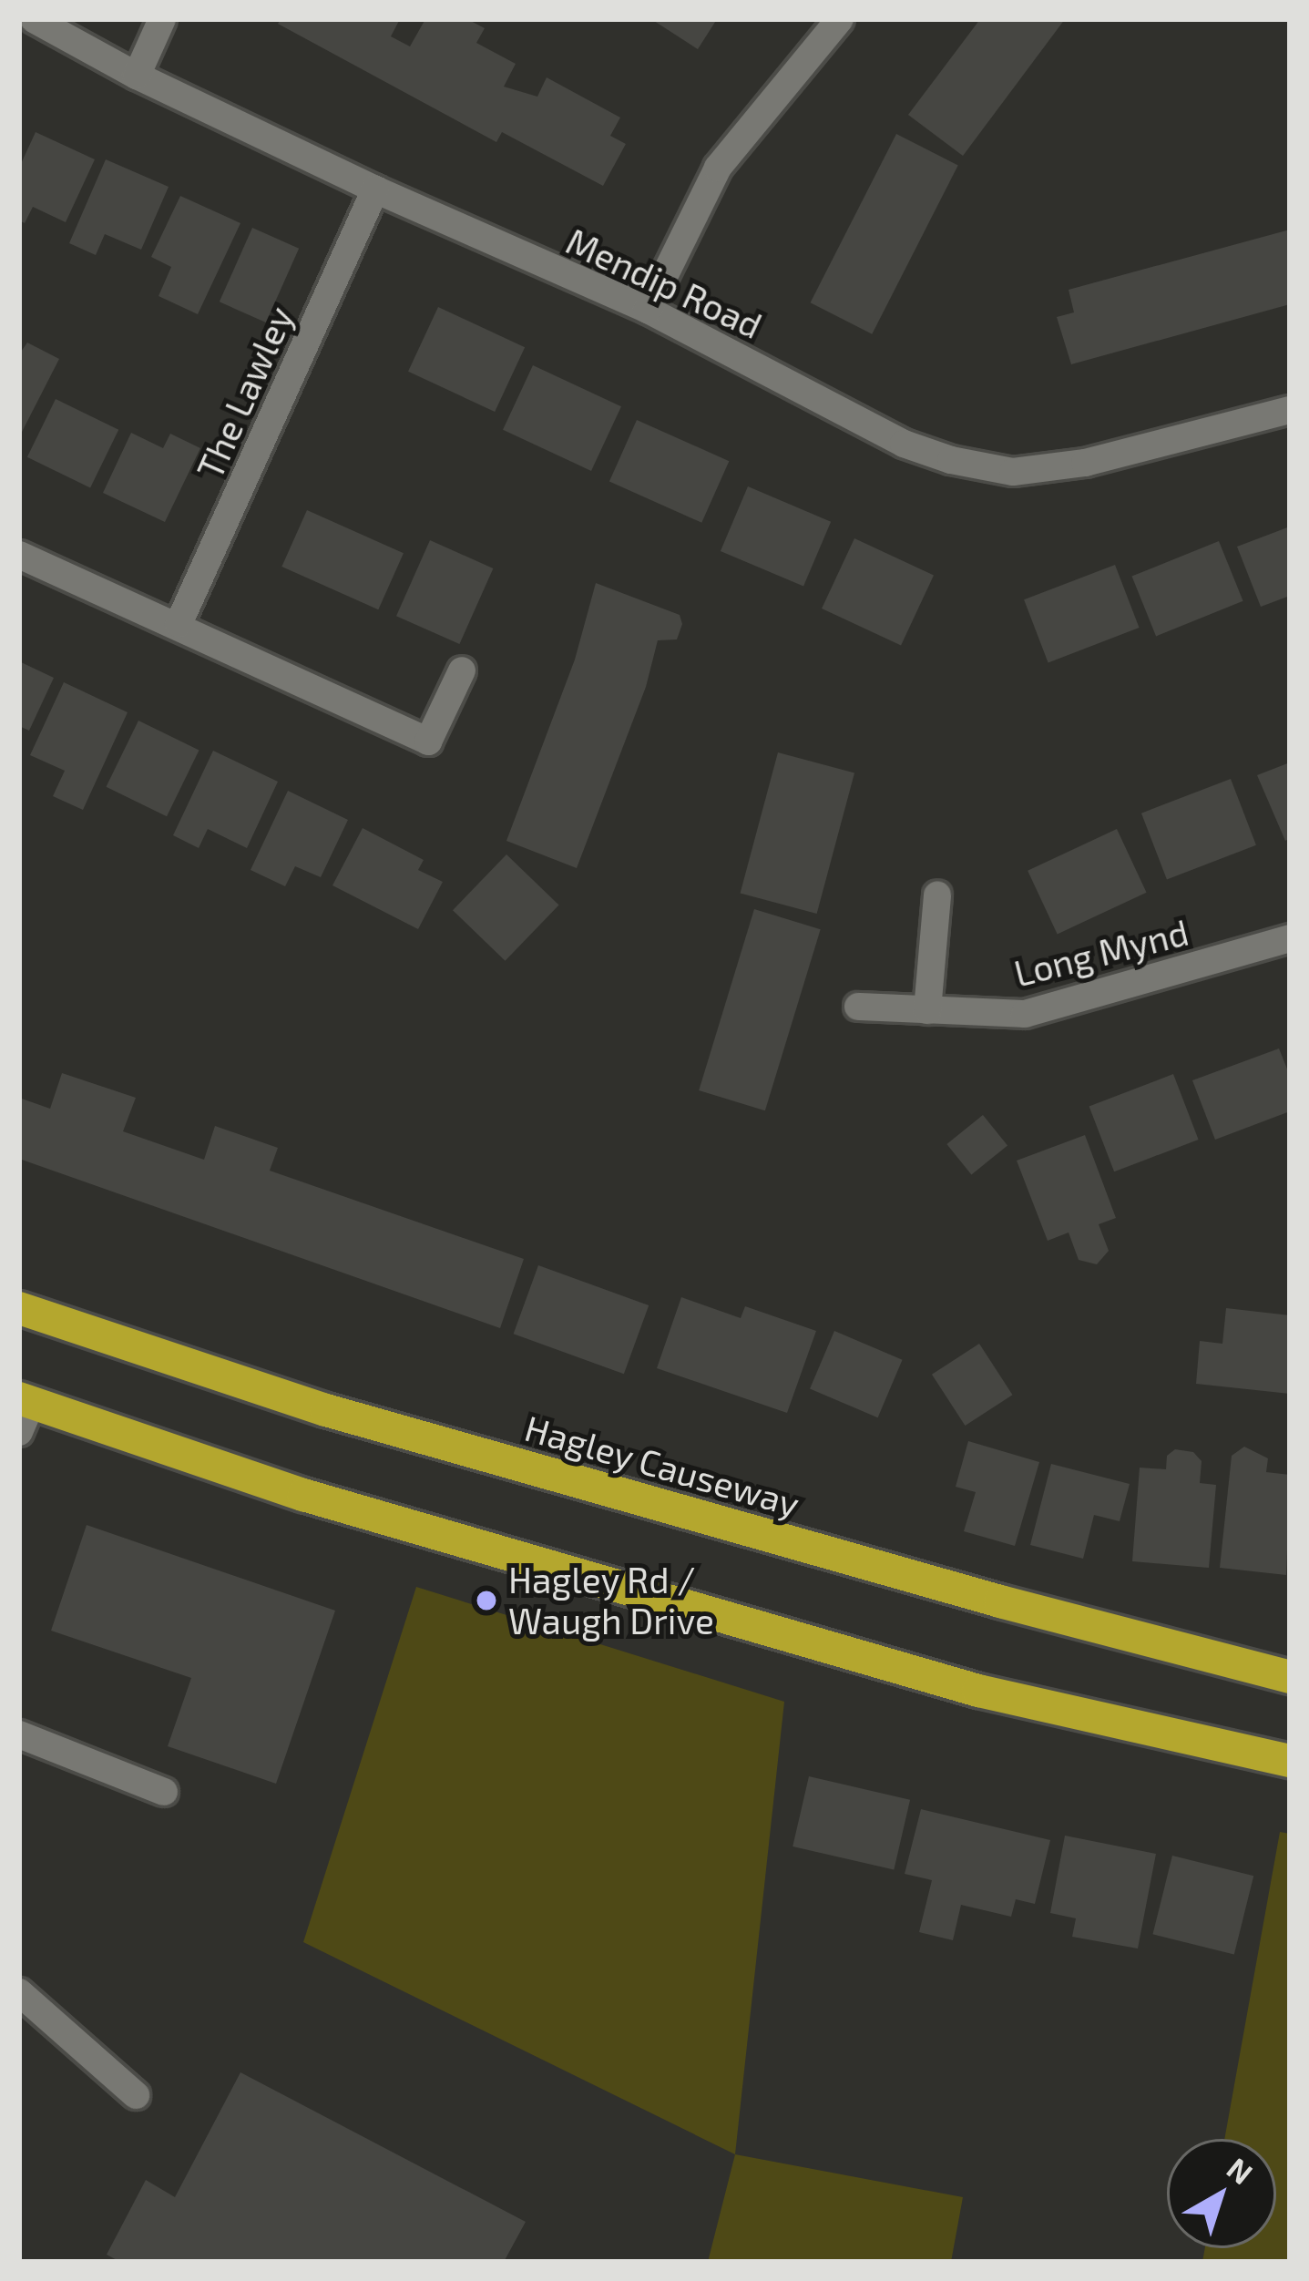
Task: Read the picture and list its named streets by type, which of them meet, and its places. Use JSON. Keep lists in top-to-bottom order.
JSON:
{
  "streets": {
    "highway": ["Hagley Causeway"],
    "street": ["Mendip Road", "The Lawley", "Long Mynd"]
  },
  "crossings": [
    ["Mendip Road", "The Lawley"]
  ],
  "places": ["Hagley Rd / Waugh Drive"],
  "north": "top right"
}
